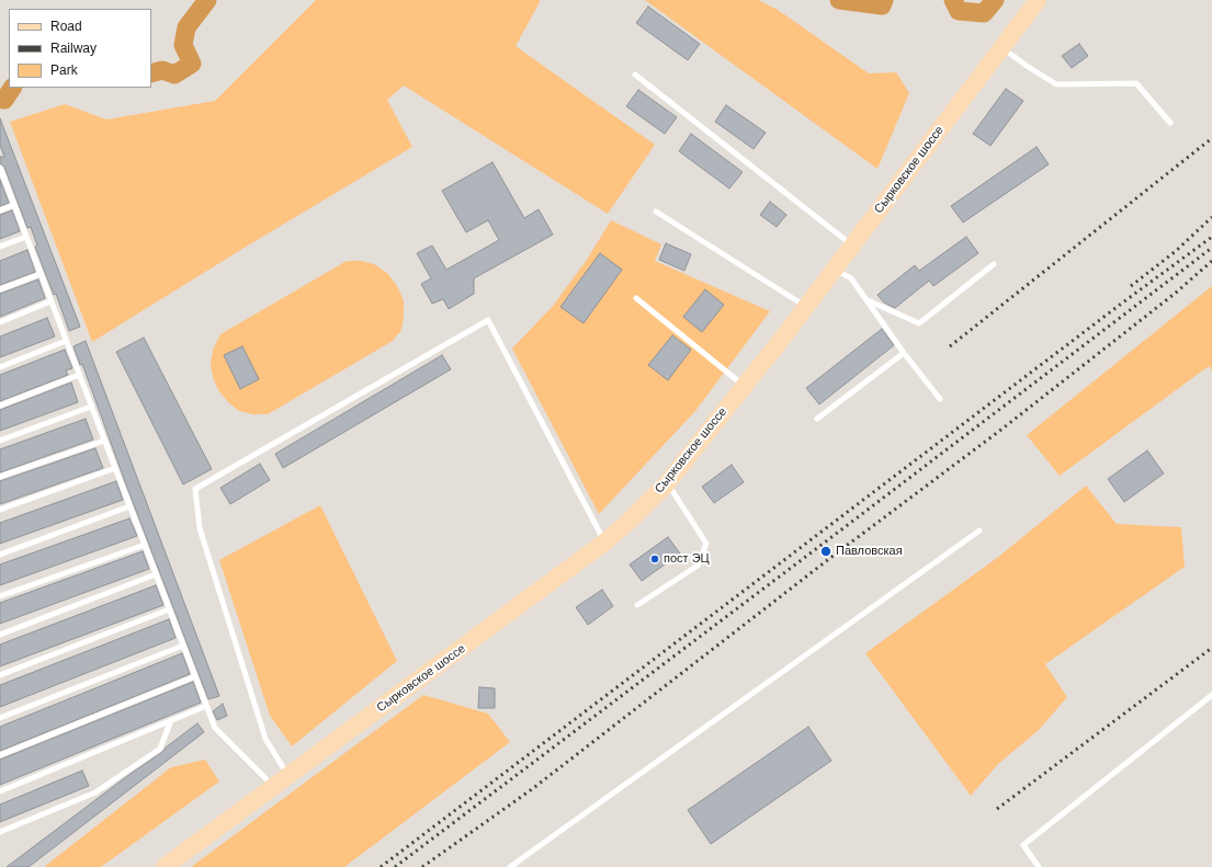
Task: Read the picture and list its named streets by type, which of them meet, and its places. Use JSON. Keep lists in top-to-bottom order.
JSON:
{
  "streets": {
    "main road": ["Сырковское шоссе"]
  },
  "places": ["Павловская", "пост ЭЦ"],
  "legend": ["Road", "Railway", "Park"]
}
